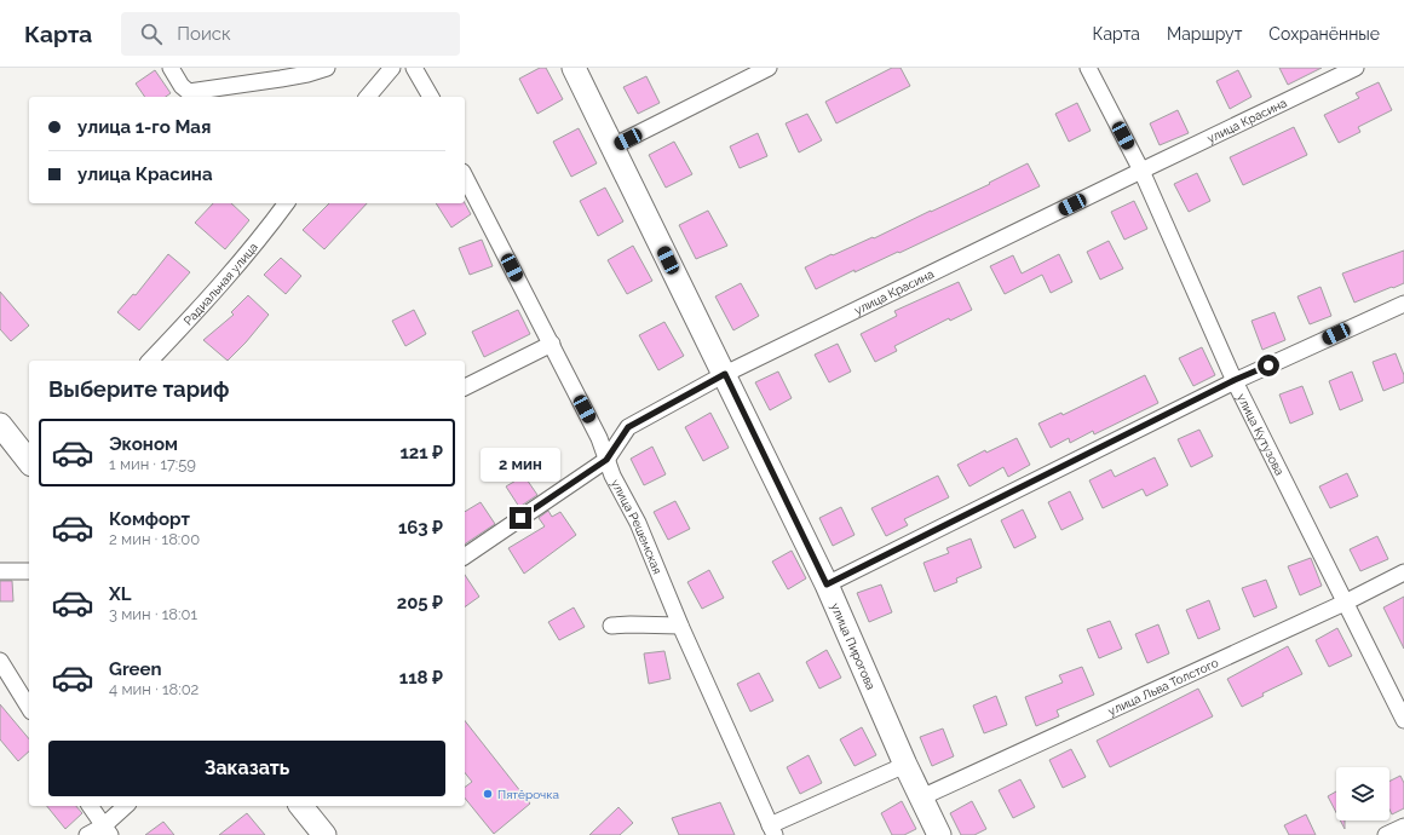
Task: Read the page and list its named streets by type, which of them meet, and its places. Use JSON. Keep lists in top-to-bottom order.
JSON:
{
  "streets": {
    "street": [
      "улица Красина",
      "Радиальная улица",
      "улица Кутузова",
      "улица Решемская",
      "улица Пирогова",
      "улица Льва Толстого"
    ]
  },
  "crossings": [
    ["улица Красина", "улица Кутузова"],
    ["улица Красина", "улица Решемская"],
    ["улица Красина", "улица Пирогова"],
    ["улица Кутузова", "улица Льва Толстого"],
    ["улица Пирогова", "улица Льва Толстого"]
  ],
  "places": ["Пятёрочка"],
  "page": {
    "header": "Карта",
    "search": "Поиск",
    "nav": ["Карта", "Маршрут", "Сохранённые"],
    "banner": ["улица 1-го Мая", "улица Красина"],
    "heading": "Выберите тариф",
    "list": [
      {
        "name": "Эконом",
        "note": "1 мин · 17:59",
        "value": "121 ₽"
      },
      {
        "name": "Комфорт",
        "note": "2 мин · 18:00",
        "value": "163 ₽"
      },
      {
        "name": "XL",
        "note": "3 мин · 18:01",
        "value": "205 ₽"
      },
      {
        "name": "Green",
        "note": "4 мин · 18:02",
        "value": "118 ₽"
      }
    ],
    "bubble": "2 мин",
    "buttons": "Заказать"
  }
}
